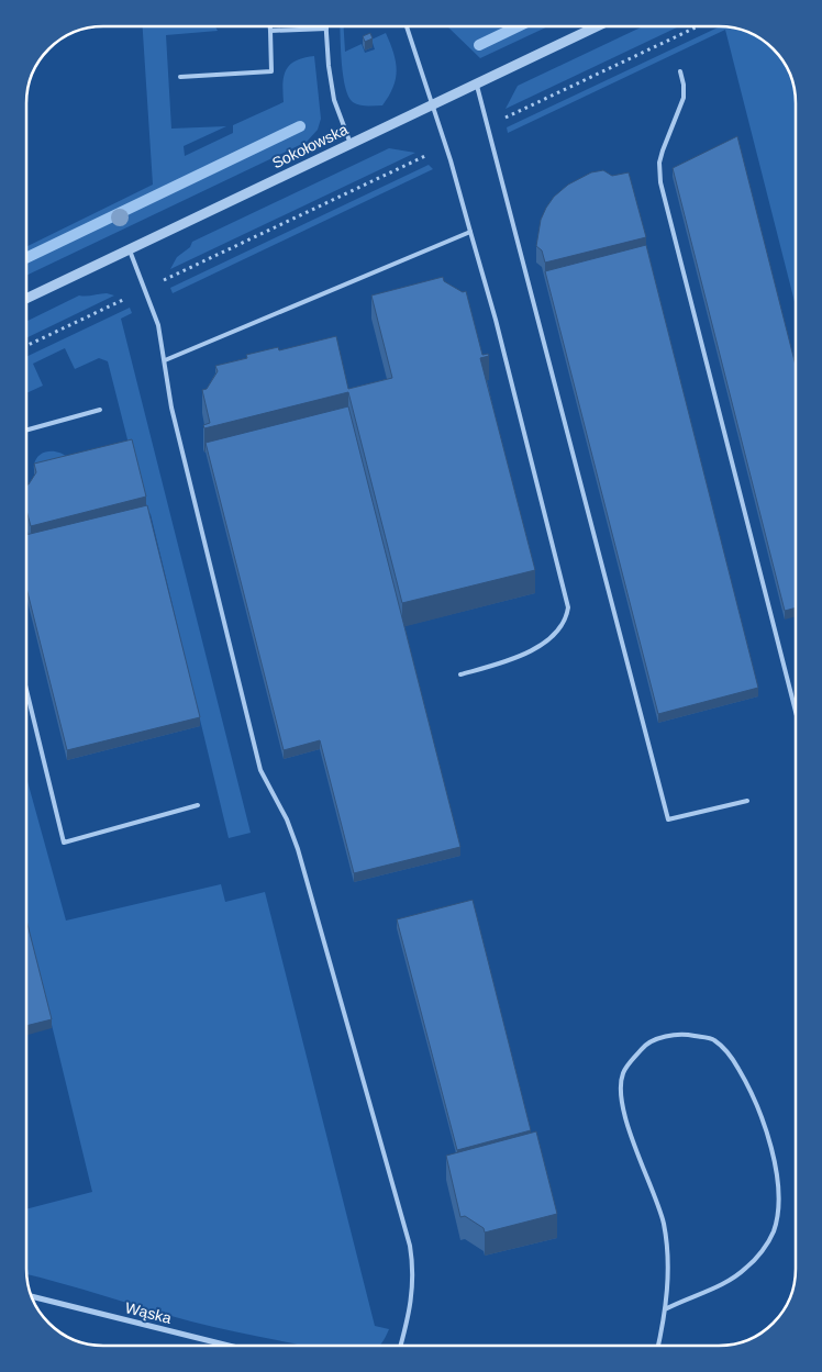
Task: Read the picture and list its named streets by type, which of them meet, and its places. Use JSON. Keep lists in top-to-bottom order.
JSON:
{
  "streets": {
    "street": ["Sokołowska", "Wąska"]
  }
}
